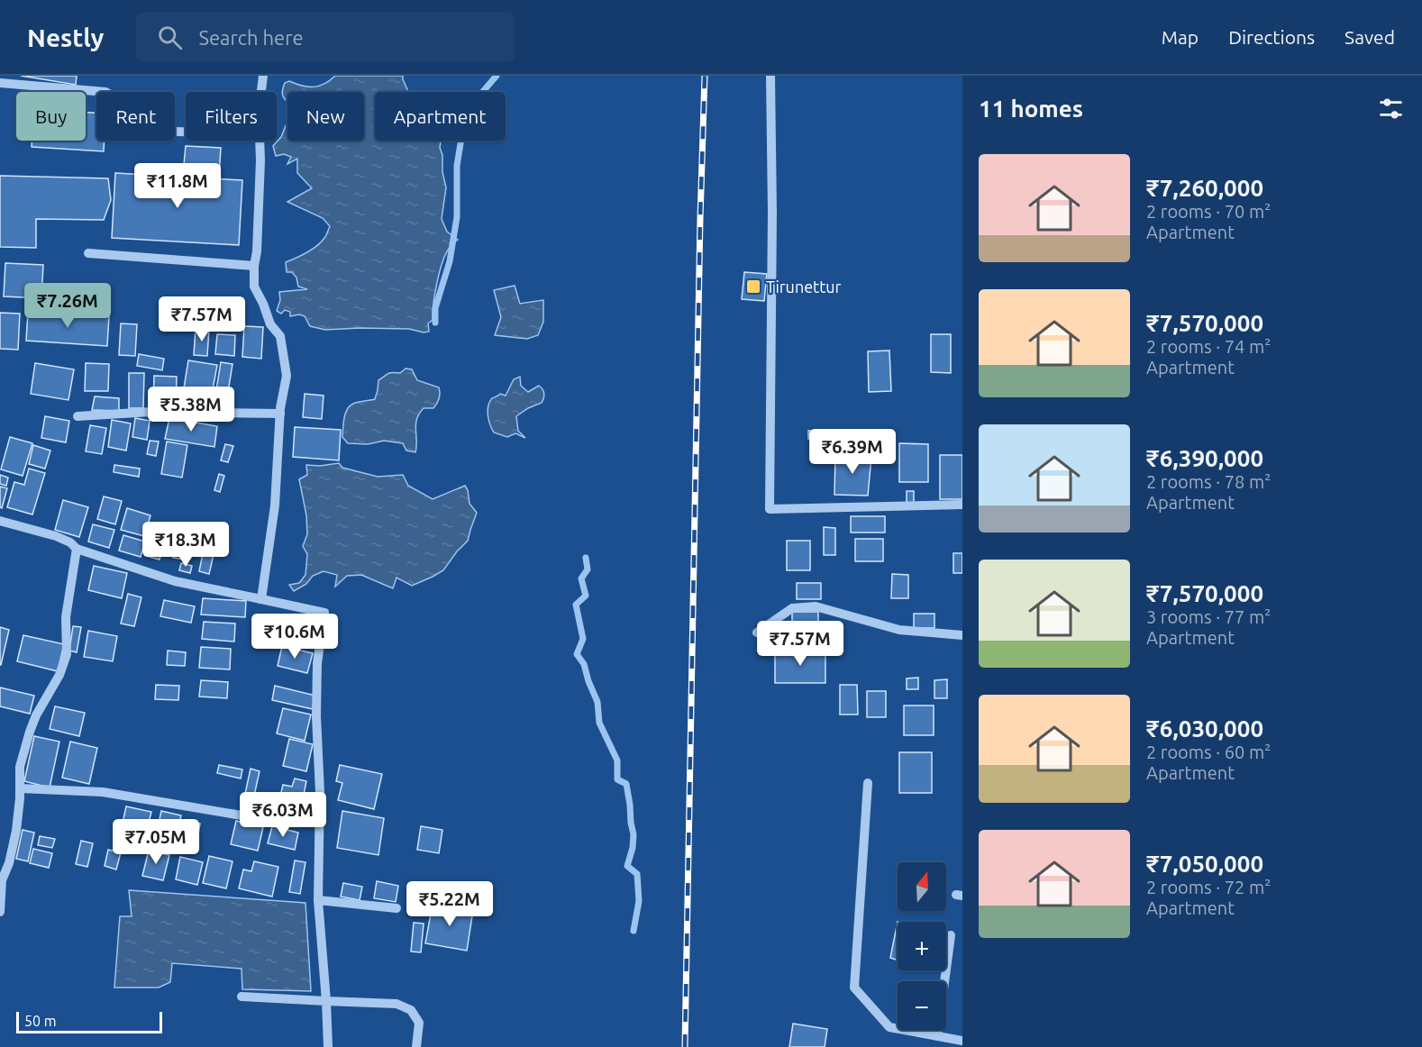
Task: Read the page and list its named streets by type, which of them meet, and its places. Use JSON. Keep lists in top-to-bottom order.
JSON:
{
  "places": {
    "transit": ["Tirunettur"]
  },
  "scale_bar": "50 m",
  "north": "top",
  "page": {
    "header": "Nestly",
    "search": "Search here",
    "nav": ["Map", "Directions", "Saved"],
    "heading": "11 homes",
    "chip": [
      "Buy",
      "Rent",
      "Filters",
      "New",
      "Apartment"
    ],
    "list": [
      {
        "name": "₹7,260,000",
        "note": "2 rooms · 70 m² · Apartment"
      },
      {
        "name": "₹7,570,000",
        "note": "2 rooms · 74 m² · Apartment"
      },
      {
        "name": "₹6,390,000",
        "note": "2 rooms · 78 m² · Apartment"
      },
      {
        "name": "₹7,570,000",
        "note": "3 rooms · 77 m² · Apartment"
      },
      {
        "name": "₹6,030,000",
        "note": "2 rooms · 60 m² · Apartment"
      },
      {
        "name": "₹7,050,000",
        "note": "2 rooms · 72 m² · Apartment"
      }
    ],
    "price": [
      "₹11.8M",
      "₹7.26M",
      "₹7.57M",
      "₹5.38M",
      "₹6.39M",
      "₹18.3M",
      "₹10.6M",
      "₹7.57M",
      "₹6.03M",
      "₹7.05M",
      "₹5.22M"
    ],
    "map_buttons": ["+", "−"],
    "scale": "50 m"
  }
}
